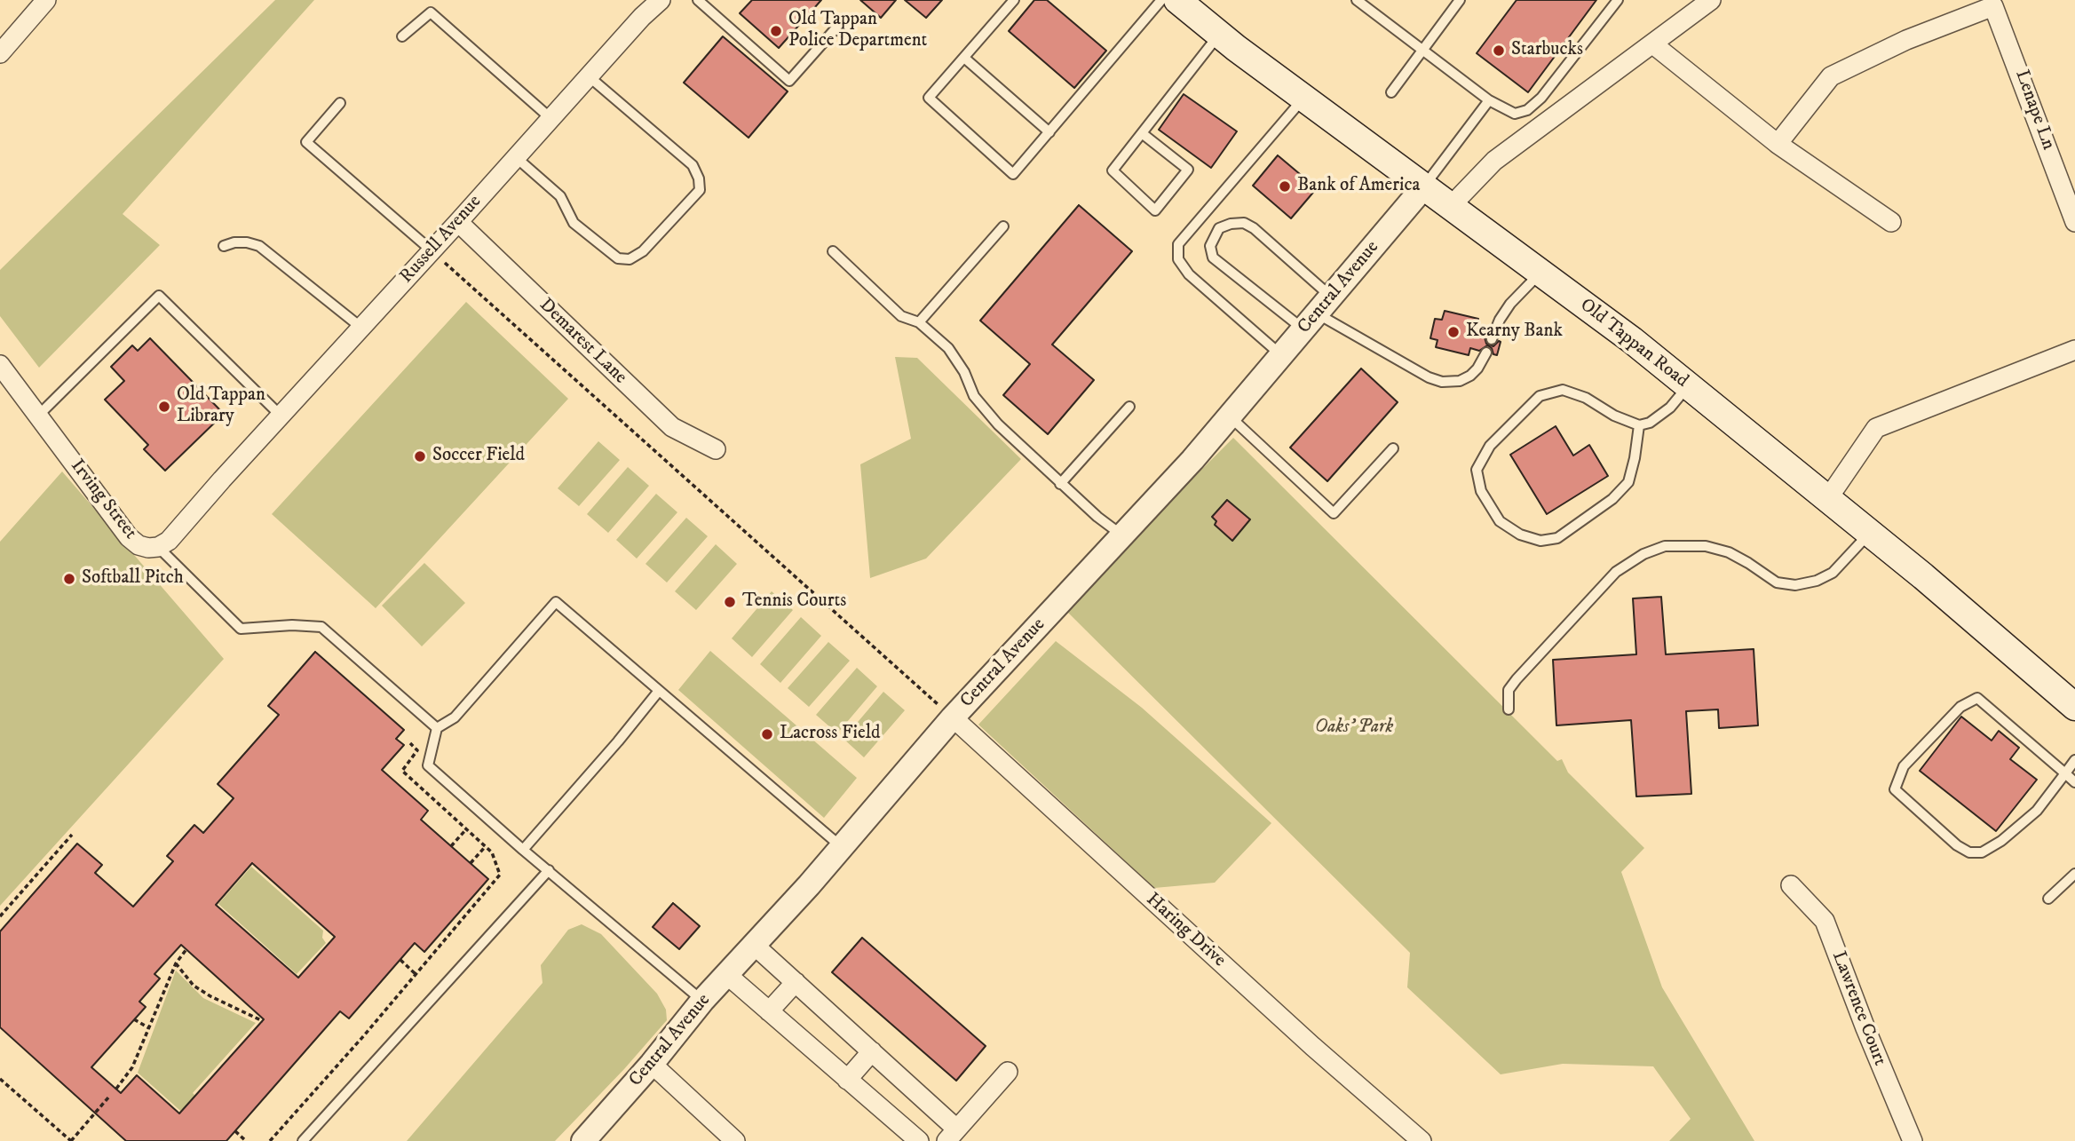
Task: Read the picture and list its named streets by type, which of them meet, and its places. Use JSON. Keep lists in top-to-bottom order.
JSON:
{
  "streets": {
    "main road": ["Old Tappan Road"],
    "street": [
      "Russell Avenue",
      "Central Avenue",
      "Demarest Lane",
      "Irving Street",
      "Haring Drive",
      "Lawrence Court"
    ]
  },
  "crossings": [
    ["Russell Avenue", "Demarest Lane"],
    ["Russell Avenue", "Irving Street"],
    ["Central Avenue", "Old Tappan Road"],
    ["Central Avenue", "Haring Drive"]
  ],
  "parks": ["Oaks' Park"],
  "places": [
    "Old Tappan Police Department",
    "Starbucks",
    "Bank of America",
    "Kearny Bank",
    "Old Tappan Library",
    "Soccer Field",
    "Softball Pitch",
    "Tennis Courts",
    "Lacross Field"
  ]
}
